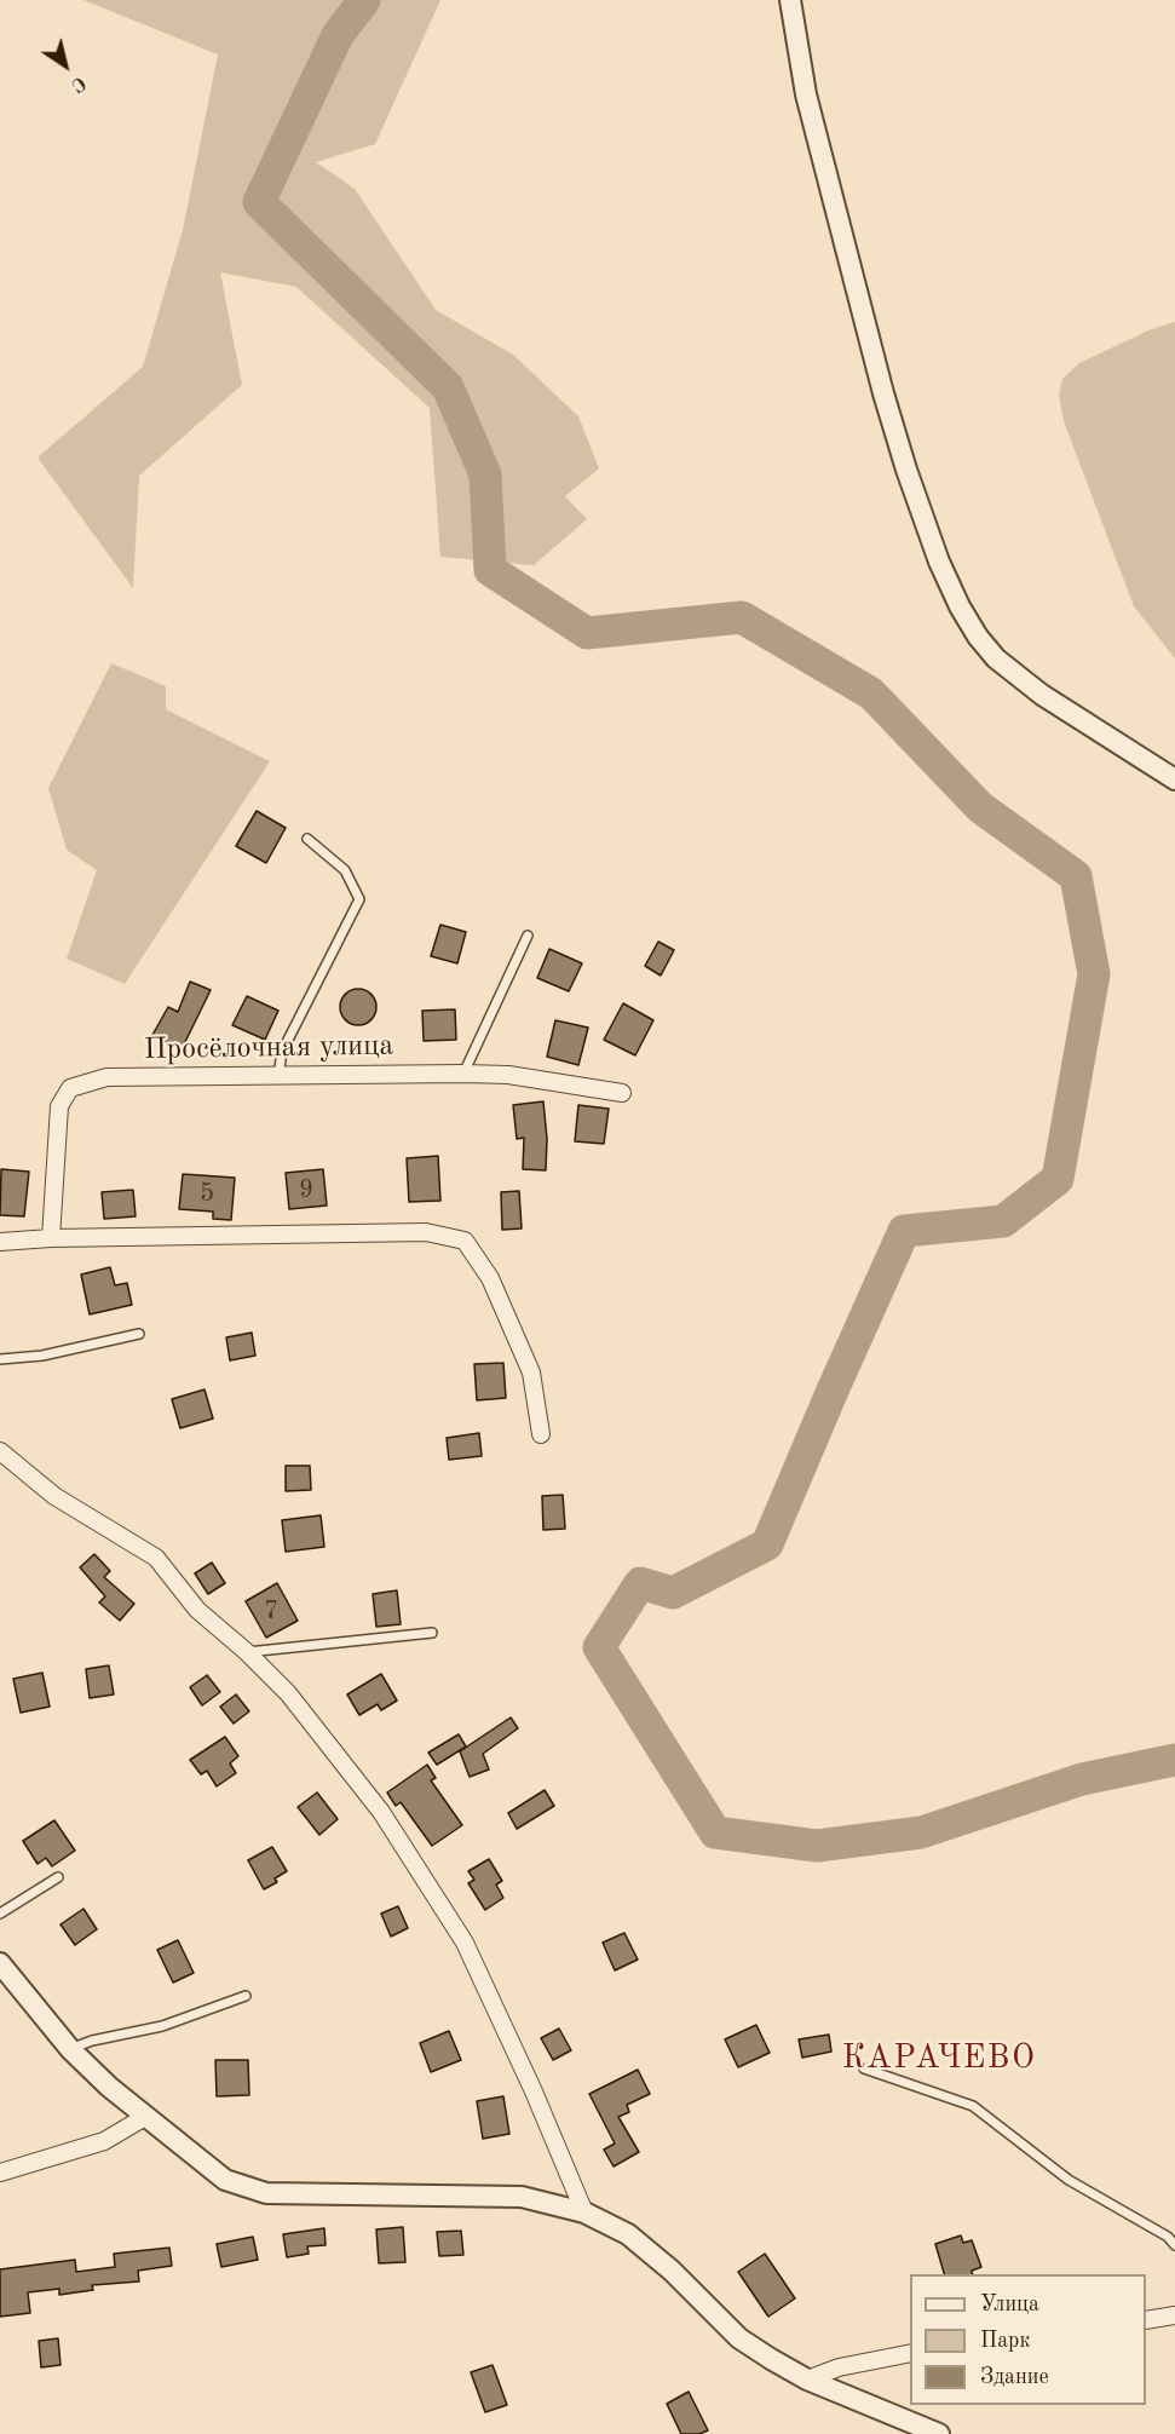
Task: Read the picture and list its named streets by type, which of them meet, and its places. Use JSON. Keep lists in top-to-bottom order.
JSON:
{
  "streets": {
    "street": ["Просёлочная улица"]
  },
  "districts": ["КАРАЧЕВО"],
  "house_numbers": ["9", "5", "7"],
  "legend": ["Улица", "Парк", "Здание"],
  "north": "bottom right"
}
